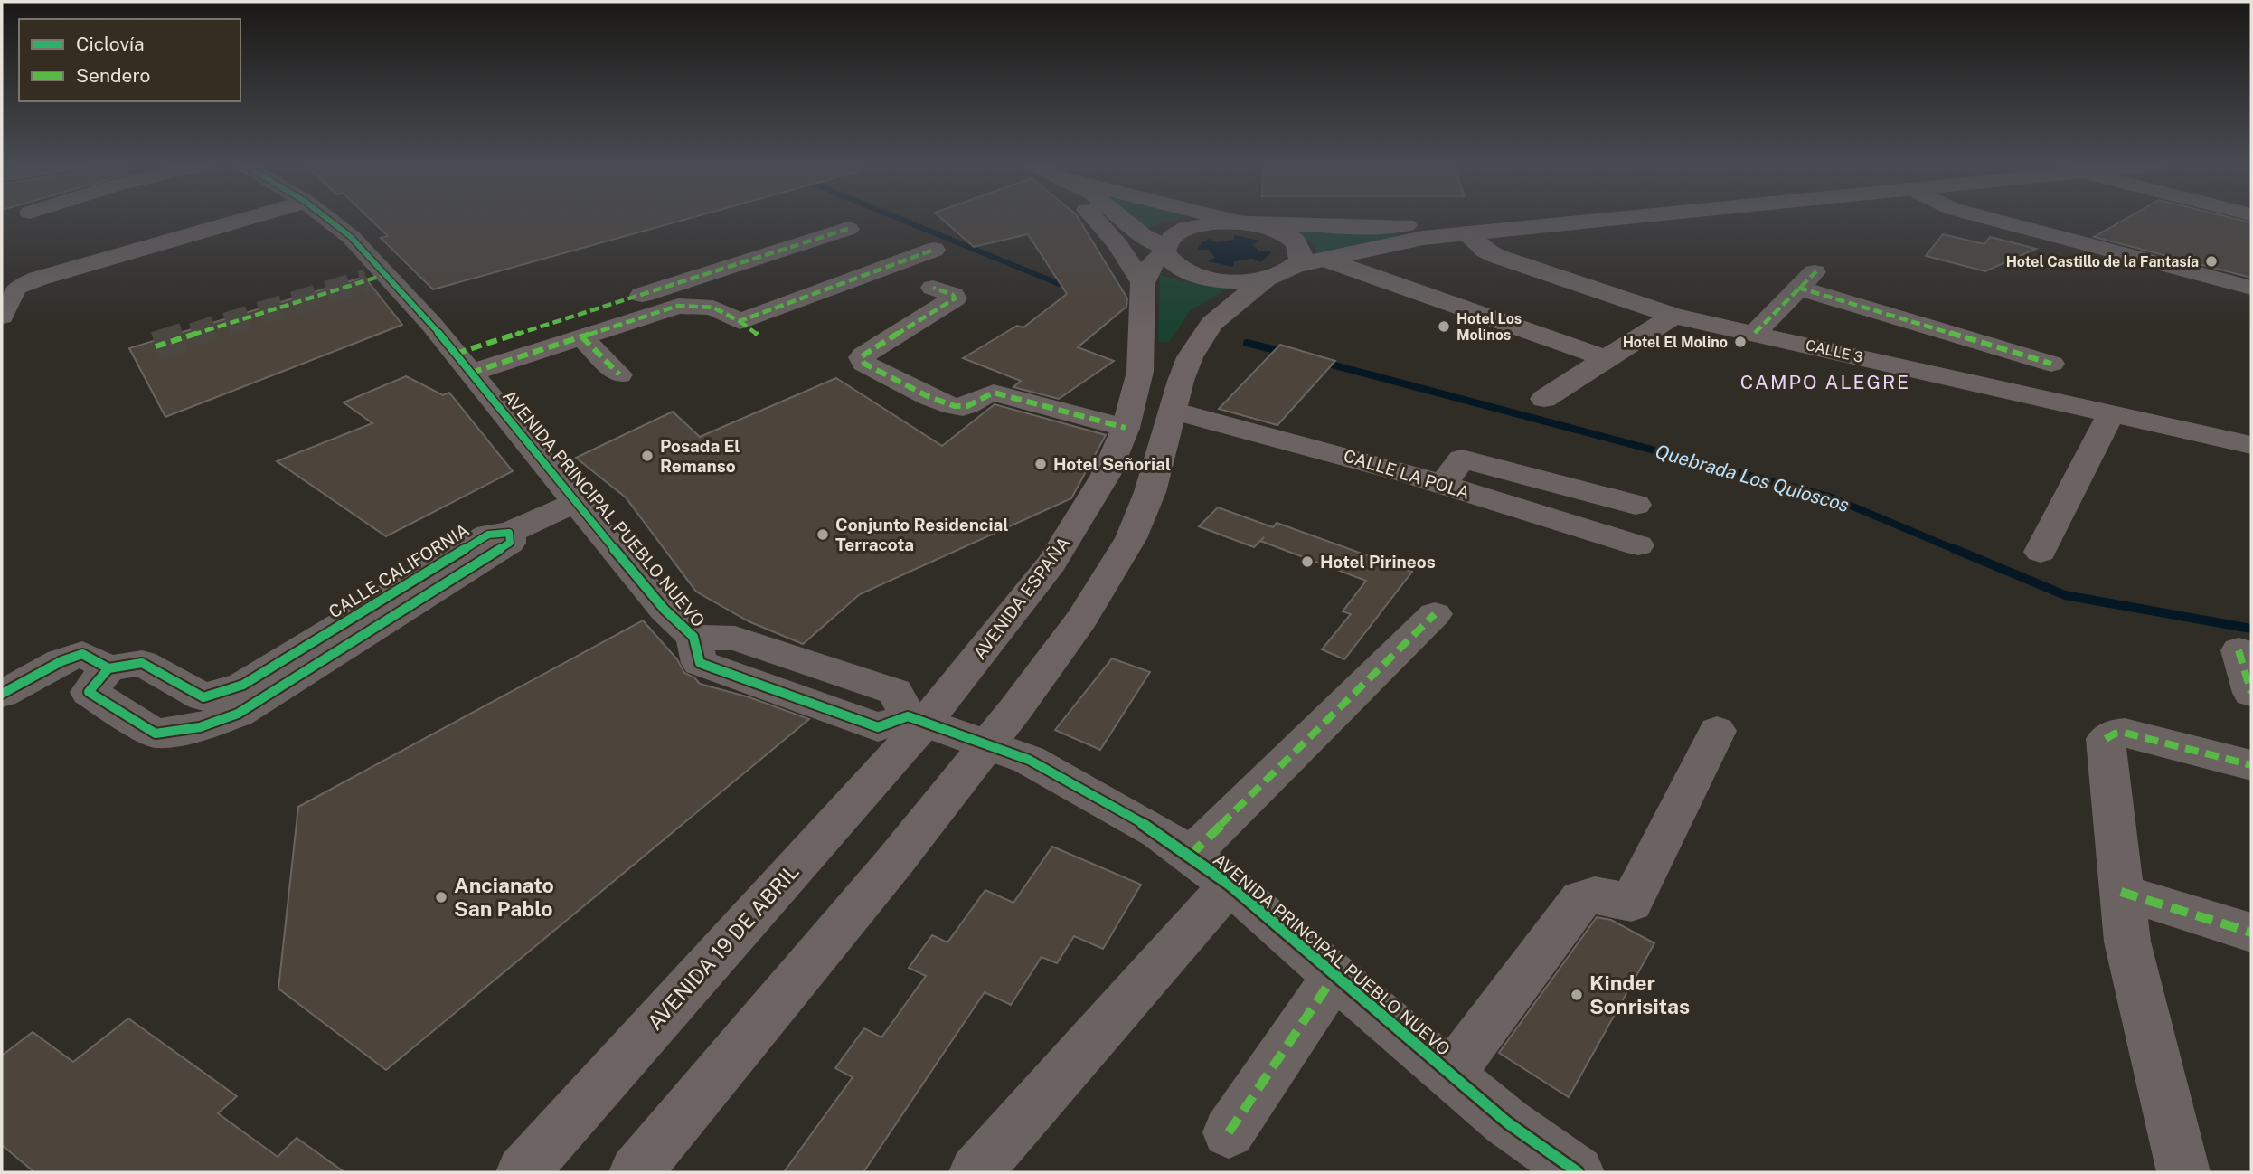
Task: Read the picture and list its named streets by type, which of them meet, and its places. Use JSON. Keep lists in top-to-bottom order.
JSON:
{
  "streets": {
    "main road": ["AVENIDA ESPAÑA", "AVENIDA 19 DE ABRIL"],
    "street": [
      "CALLE 3",
      "CALLE LA POLA",
      "AVENIDA PRINCIPAL PUEBLO NUEVO",
      "CALLE CALIFORNIA"
    ]
  },
  "crossings": [
    ["AVENIDA PRINCIPAL PUEBLO NUEVO", "CALLE CALIFORNIA"],
    ["AVENIDA PRINCIPAL PUEBLO NUEVO", "AVENIDA ESPAÑA"],
    ["AVENIDA PRINCIPAL PUEBLO NUEVO", "AVENIDA 19 DE ABRIL"],
    ["AVENIDA ESPAÑA", "AVENIDA 19 DE ABRIL"]
  ],
  "districts": ["CAMPO ALEGRE"],
  "water": ["Quebrada Los Quioscos"],
  "places": [
    "Hotel Castillo de la Fantasía",
    "Hotel Los Molinos",
    "Hotel El Molino",
    "Posada El Remanso",
    "Hotel Señorial",
    "Conjunto Residencial Terracota",
    "Hotel Pirineos",
    "Ancianato San Pablo",
    "Kinder Sonrisitas"
  ],
  "legend": ["Ciclovía", "Sendero"]
}
